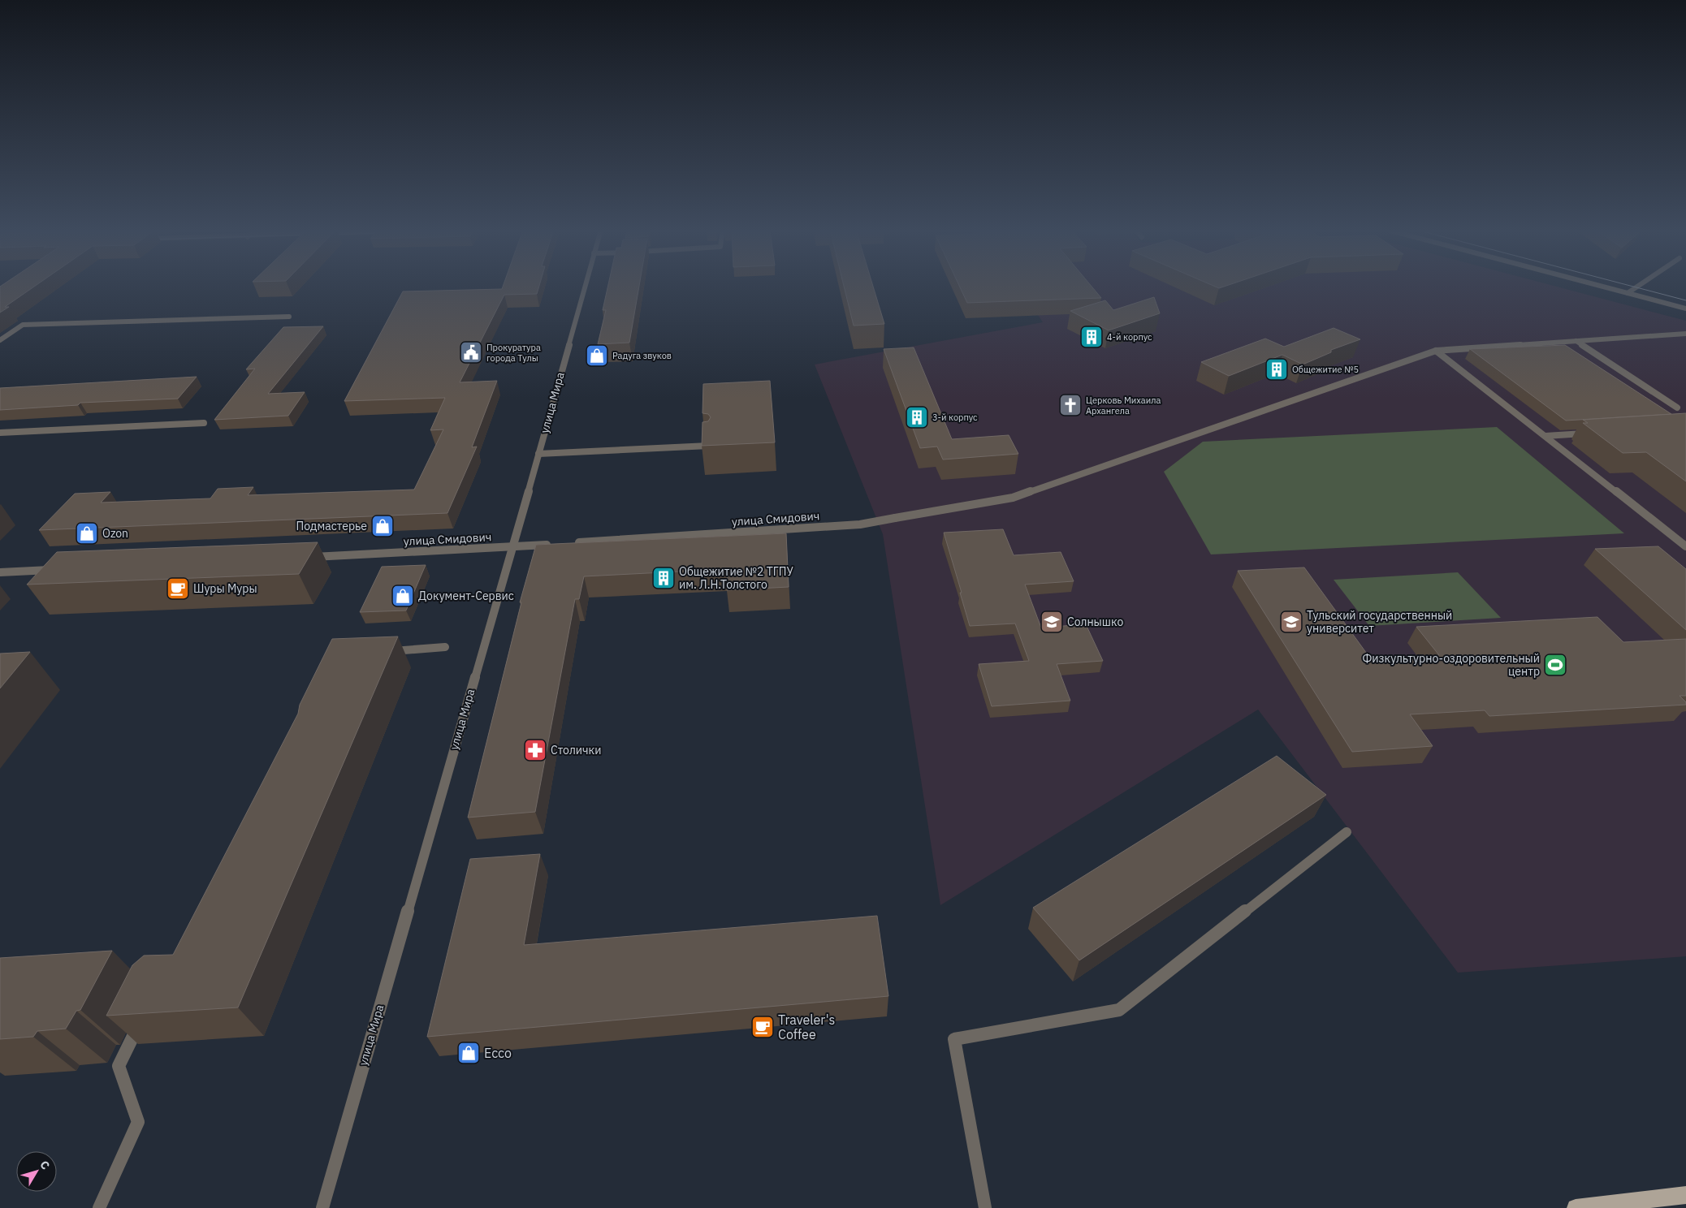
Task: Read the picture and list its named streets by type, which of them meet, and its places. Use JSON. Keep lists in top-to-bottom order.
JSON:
{
  "streets": {
    "street": ["улица Мира", "улица Смидович"]
  },
  "crossings": [
    ["улица Мира", "улица Смидович"]
  ],
  "places": {
    "building": [
      "4-й корпус",
      "Общежитие №5",
      "3-й корпус",
      "Общежитие №2 ТГПУ им. Л.Н.Толстого"
    ],
    "public building": ["Прокуратура города Тулы"],
    "shop": [
      "Радуга звуков",
      "Подмастерье",
      "Ozon",
      "Документ-Сервис",
      "Ecco"
    ],
    "church": ["Церковь Михаила Архангела"],
    "cafe": ["Шуры Муры", "Traveler's Coffee"],
    "school or university": ["Солнышко", "Тульский государственный университет"],
    "sports": ["Физкультурно-оздоровительный центр"],
    "pharmacy": ["Столички"]
  },
  "north": "top right"
}
